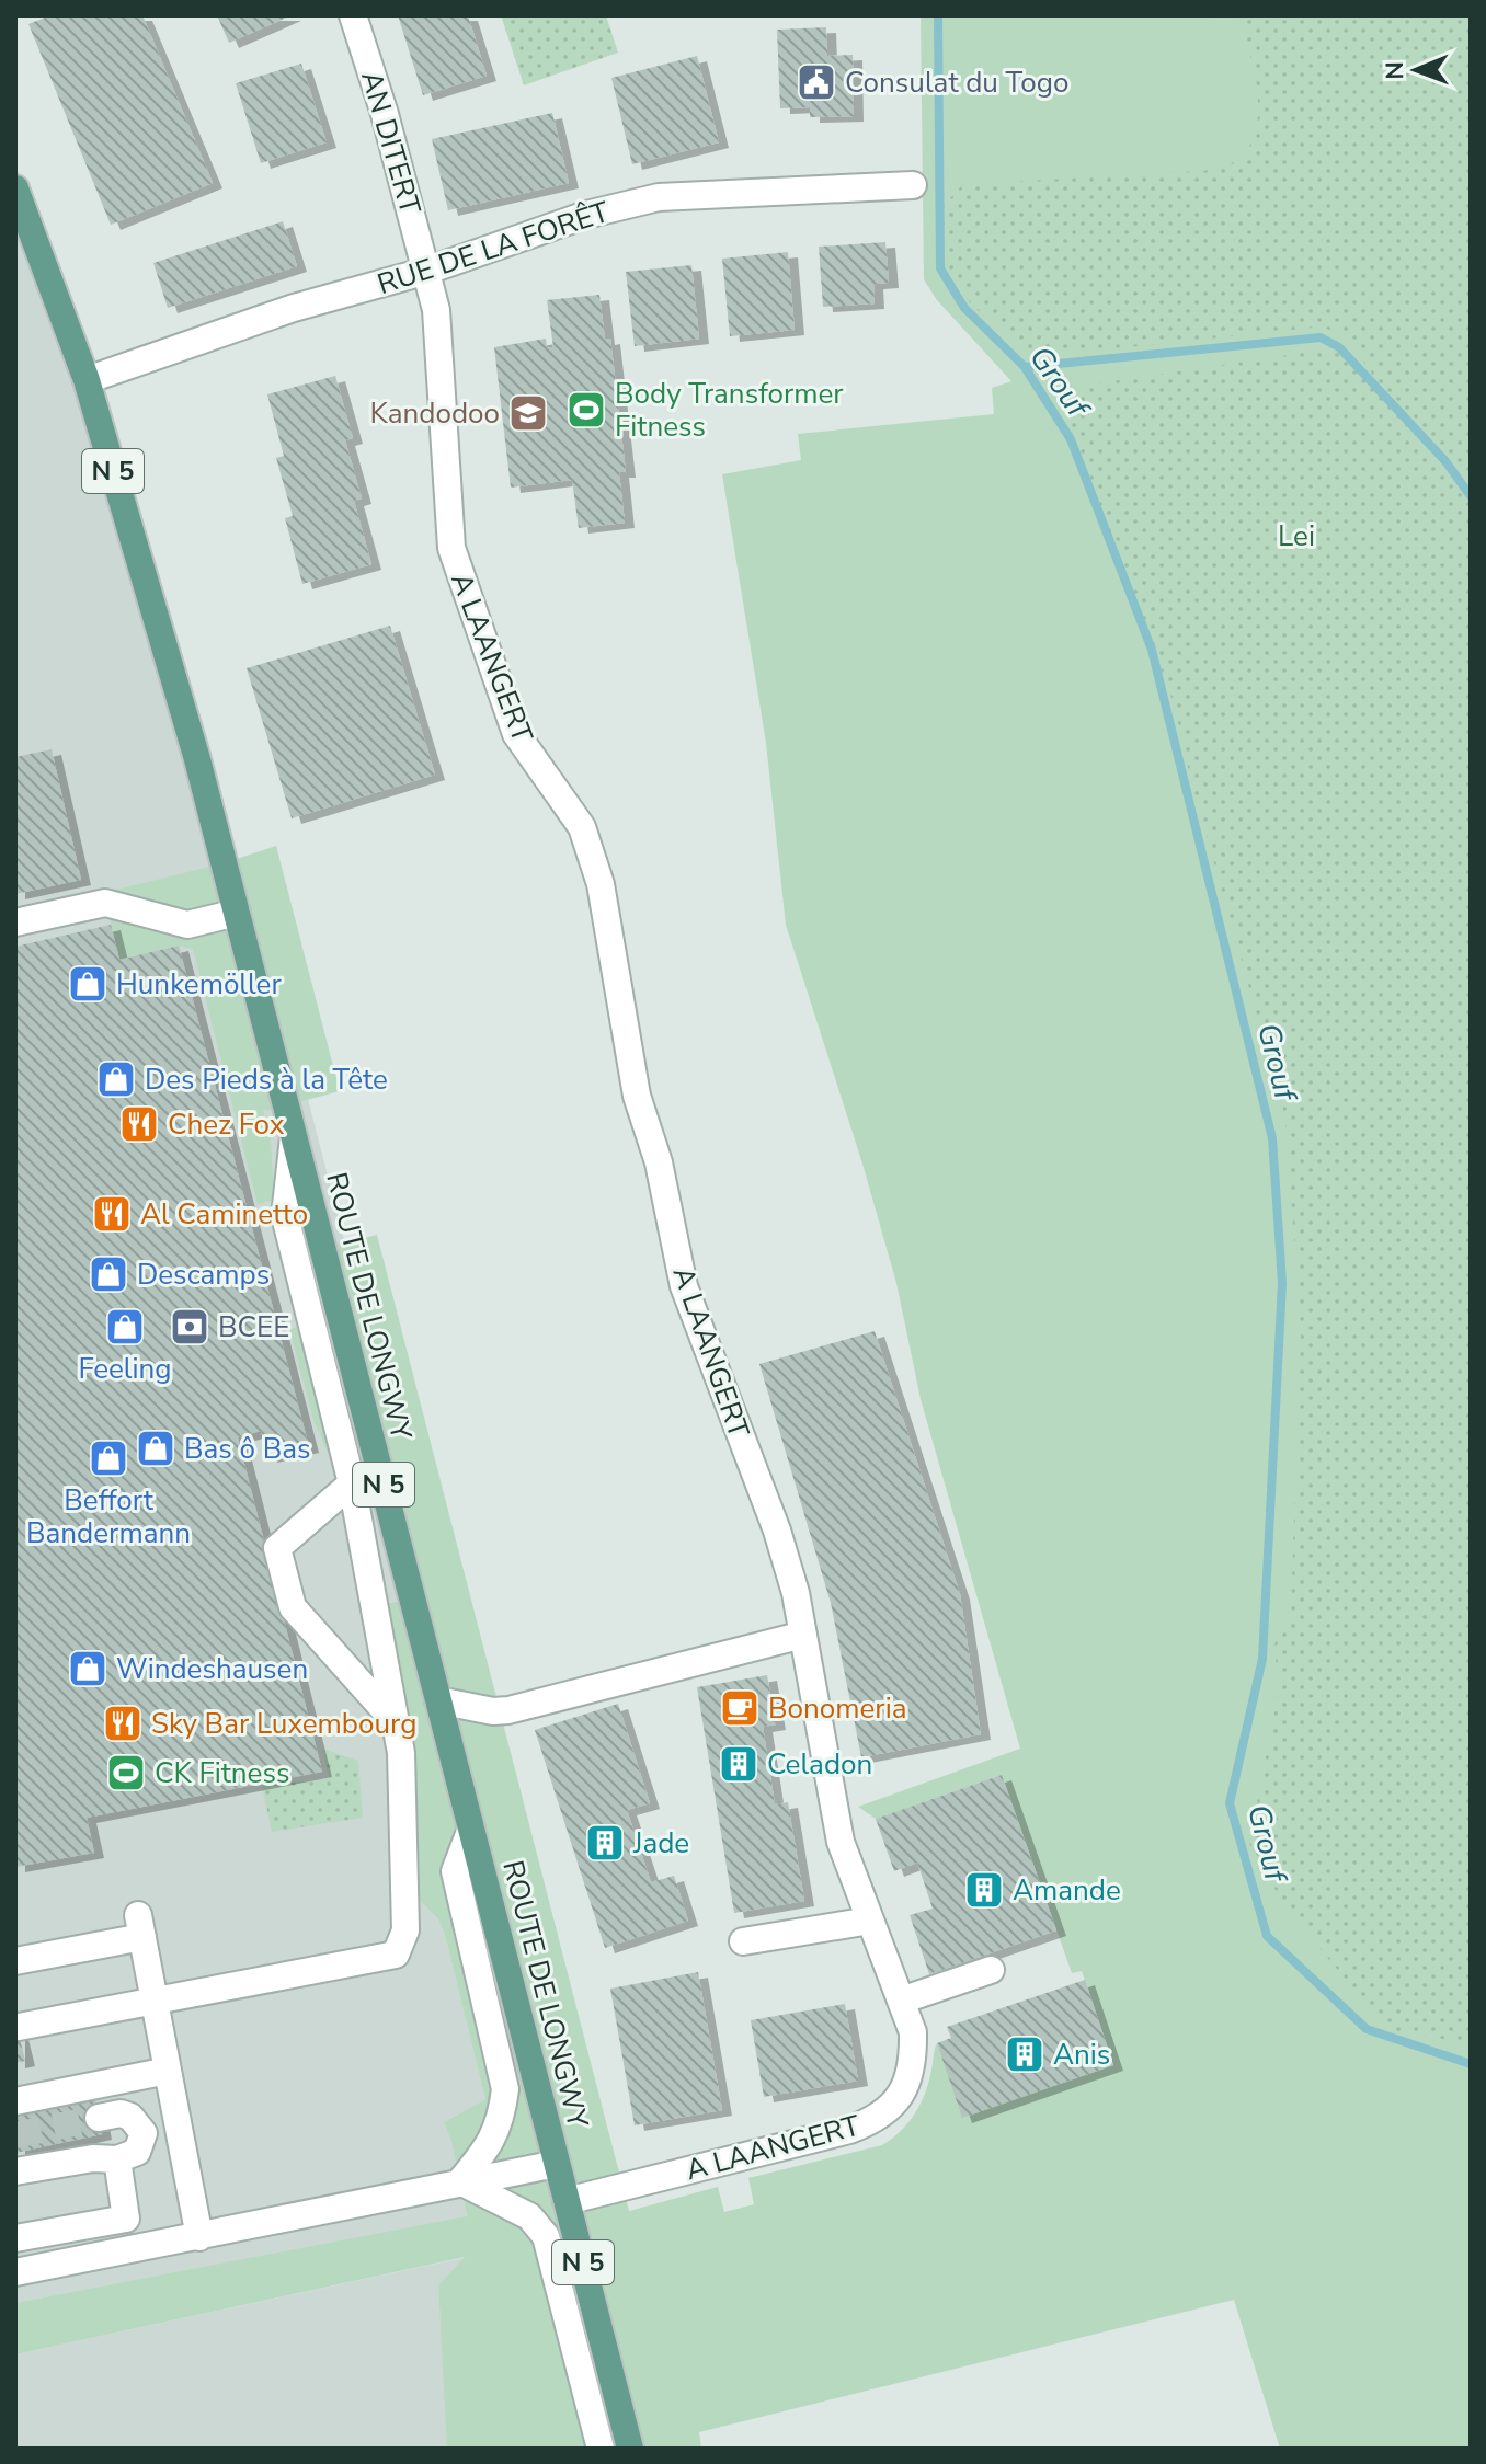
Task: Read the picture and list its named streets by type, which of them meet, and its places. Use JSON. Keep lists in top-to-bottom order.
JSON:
{
  "streets": {
    "main road": ["N 5", "ROUTE DE LONGWY"],
    "street": ["AN DITERT", "RUE DE LA FORÊT", "A LAANGERT"]
  },
  "crossings": [
    ["AN DITERT", "RUE DE LA FORÊT"],
    ["AN DITERT", "A LAANGERT"],
    ["RUE DE LA FORÊT", "A LAANGERT"],
    ["RUE DE LA FORÊT", "ROUTE DE LONGWY"],
    ["A LAANGERT", "ROUTE DE LONGWY"]
  ],
  "water": ["Grouf"],
  "parks": ["Lei"],
  "places": {
    "public building": ["Consulat du Togo"],
    "sports": ["Body Transformer Fitness", "CK Fitness"],
    "school or university": ["Kandodoo"],
    "shop": [
      "Hunkemöller",
      "Des Pieds à la Tête",
      "Descamps",
      "Feeling",
      "Bas ô Bas",
      "Beffort Bandermann",
      "Windeshausen"
    ],
    "restaurant": ["Chez Fox", "Al Caminetto", "Sky Bar Luxembourg"],
    "bank": ["BCEE"],
    "cafe": ["Bonomeria"],
    "building": [
      "Celadon",
      "Jade",
      "Amande",
      "Anis"
    ]
  },
  "north": "left"
}
